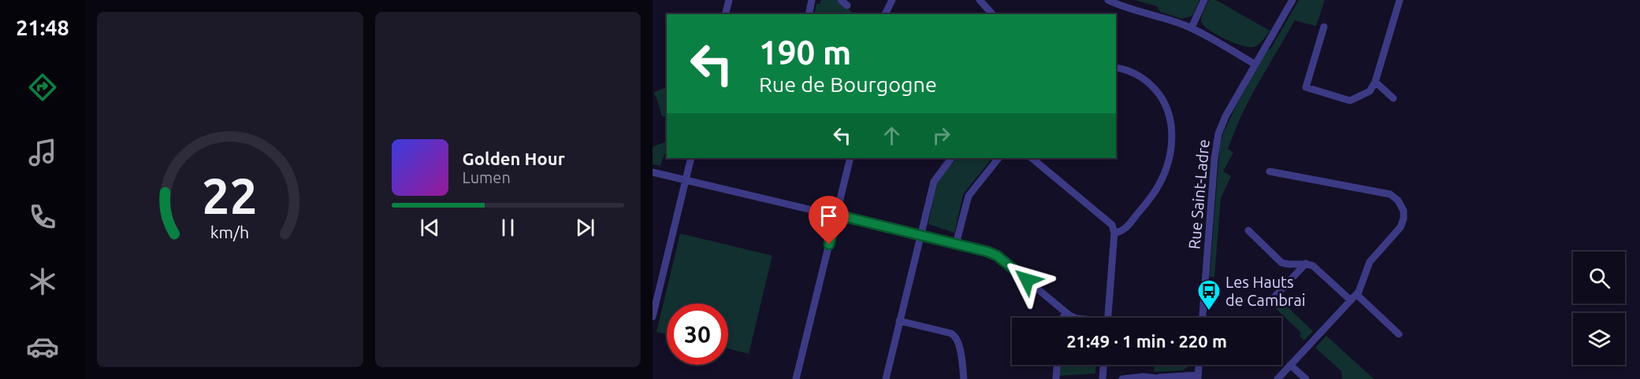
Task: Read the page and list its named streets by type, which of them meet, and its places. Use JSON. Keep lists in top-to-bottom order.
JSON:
{
  "streets": {
    "street": ["Rue Saint-Ladre"]
  },
  "places": {
    "bus stop": ["Les Hauts de Cambrai"]
  },
  "page": {
    "tabs": "21:48",
    "turn": ["190 m", "Rue de Bourgogne"],
    "song": ["Golden Hour", "Lumen"],
    "limit": "30",
    "trip": "21:49 · 1 min · 220 m",
    "gauge": ["22", "km/h"]
  }
}
